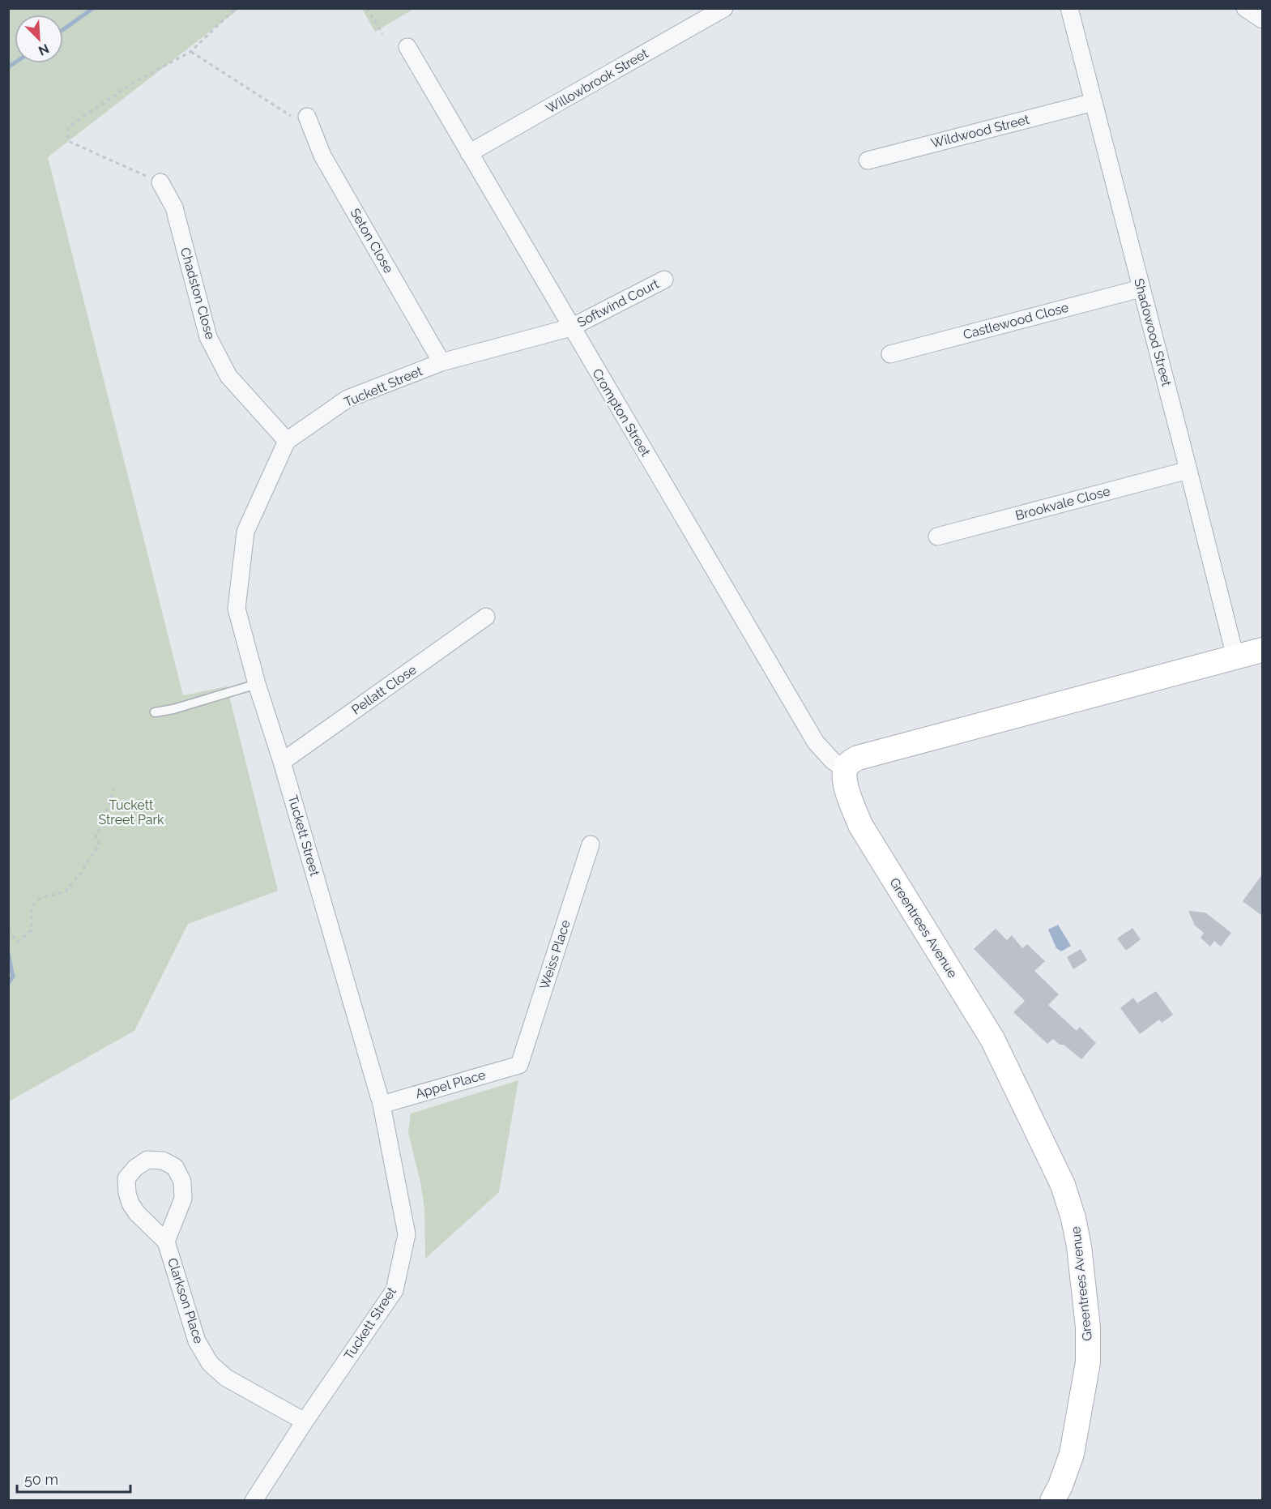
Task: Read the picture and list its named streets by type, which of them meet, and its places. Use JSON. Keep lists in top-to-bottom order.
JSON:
{
  "streets": {
    "street": [
      "Willowbrook Street",
      "Wildwood Street",
      "Seton Close",
      "Chadston Close",
      "Softwind Court",
      "Castlewood Close",
      "Shadowood Street",
      "Tuckett Street",
      "Crompton Street",
      "Brookvale Close",
      "Pellatt Close",
      "Greentrees Avenue",
      "Weiss Place",
      "Appel Place",
      "Clarkson Place"
    ]
  },
  "crossings": [
    ["Willowbrook Street", "Crompton Street"],
    ["Wildwood Street", "Shadowood Street"],
    ["Seton Close", "Tuckett Street"],
    ["Chadston Close", "Tuckett Street"],
    ["Softwind Court", "Tuckett Street"],
    ["Softwind Court", "Crompton Street"],
    ["Castlewood Close", "Shadowood Street"],
    ["Shadowood Street", "Brookvale Close"],
    ["Tuckett Street", "Crompton Street"],
    ["Tuckett Street", "Pellatt Close"],
    ["Tuckett Street", "Appel Place"],
    ["Tuckett Street", "Clarkson Place"],
    ["Crompton Street", "Greentrees Avenue"],
    ["Weiss Place", "Appel Place"]
  ],
  "parks": ["Tuckett Street Park"],
  "scale_bar": "50 m",
  "north": "bottom right"
}
